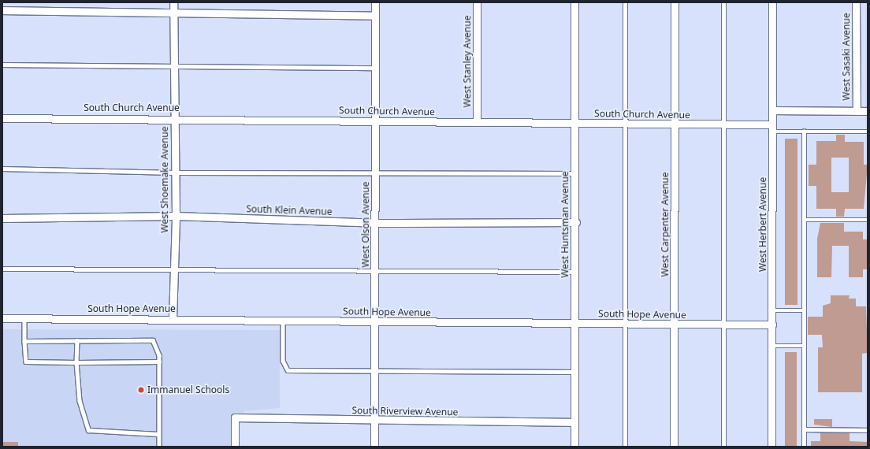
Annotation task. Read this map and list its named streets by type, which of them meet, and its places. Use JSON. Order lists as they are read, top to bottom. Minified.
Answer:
{"streets":{"street":["West Sasaki Avenue","West Stanley Avenue","South Church Avenue","West Shoemake Avenue","South Klein Avenue","West Olson Avenue","West Huntsman Avenue","West Carpenter Avenue","West Herbert Avenue","South Hope Avenue","South Riverview Avenue"]},"crossings":[["West Stanley Avenue","South Church Avenue"],["South Church Avenue","West Shoemake Avenue"],["South Church Avenue","West Olson Avenue"],["South Church Avenue","West Huntsman Avenue"],["South Church Avenue","West Carpenter Avenue"],["South Church Avenue","West Herbert Avenue"],["West Shoemake Avenue","South Klein Avenue"],["West Shoemake Avenue","South Hope Avenue"],["South Klein Avenue","West Olson Avenue"],["South Klein Avenue","West Huntsman Avenue"],["West Olson Avenue","South Hope Avenue"],["West Olson Avenue","South Riverview Avenue"],["West Huntsman Avenue","South Hope Avenue"],["West Huntsman Avenue","South Riverview Avenue"],["West Carpenter Avenue","South Hope Avenue"],["West Herbert Avenue","South Hope Avenue"]],"places":["Immanuel Schools"]}
